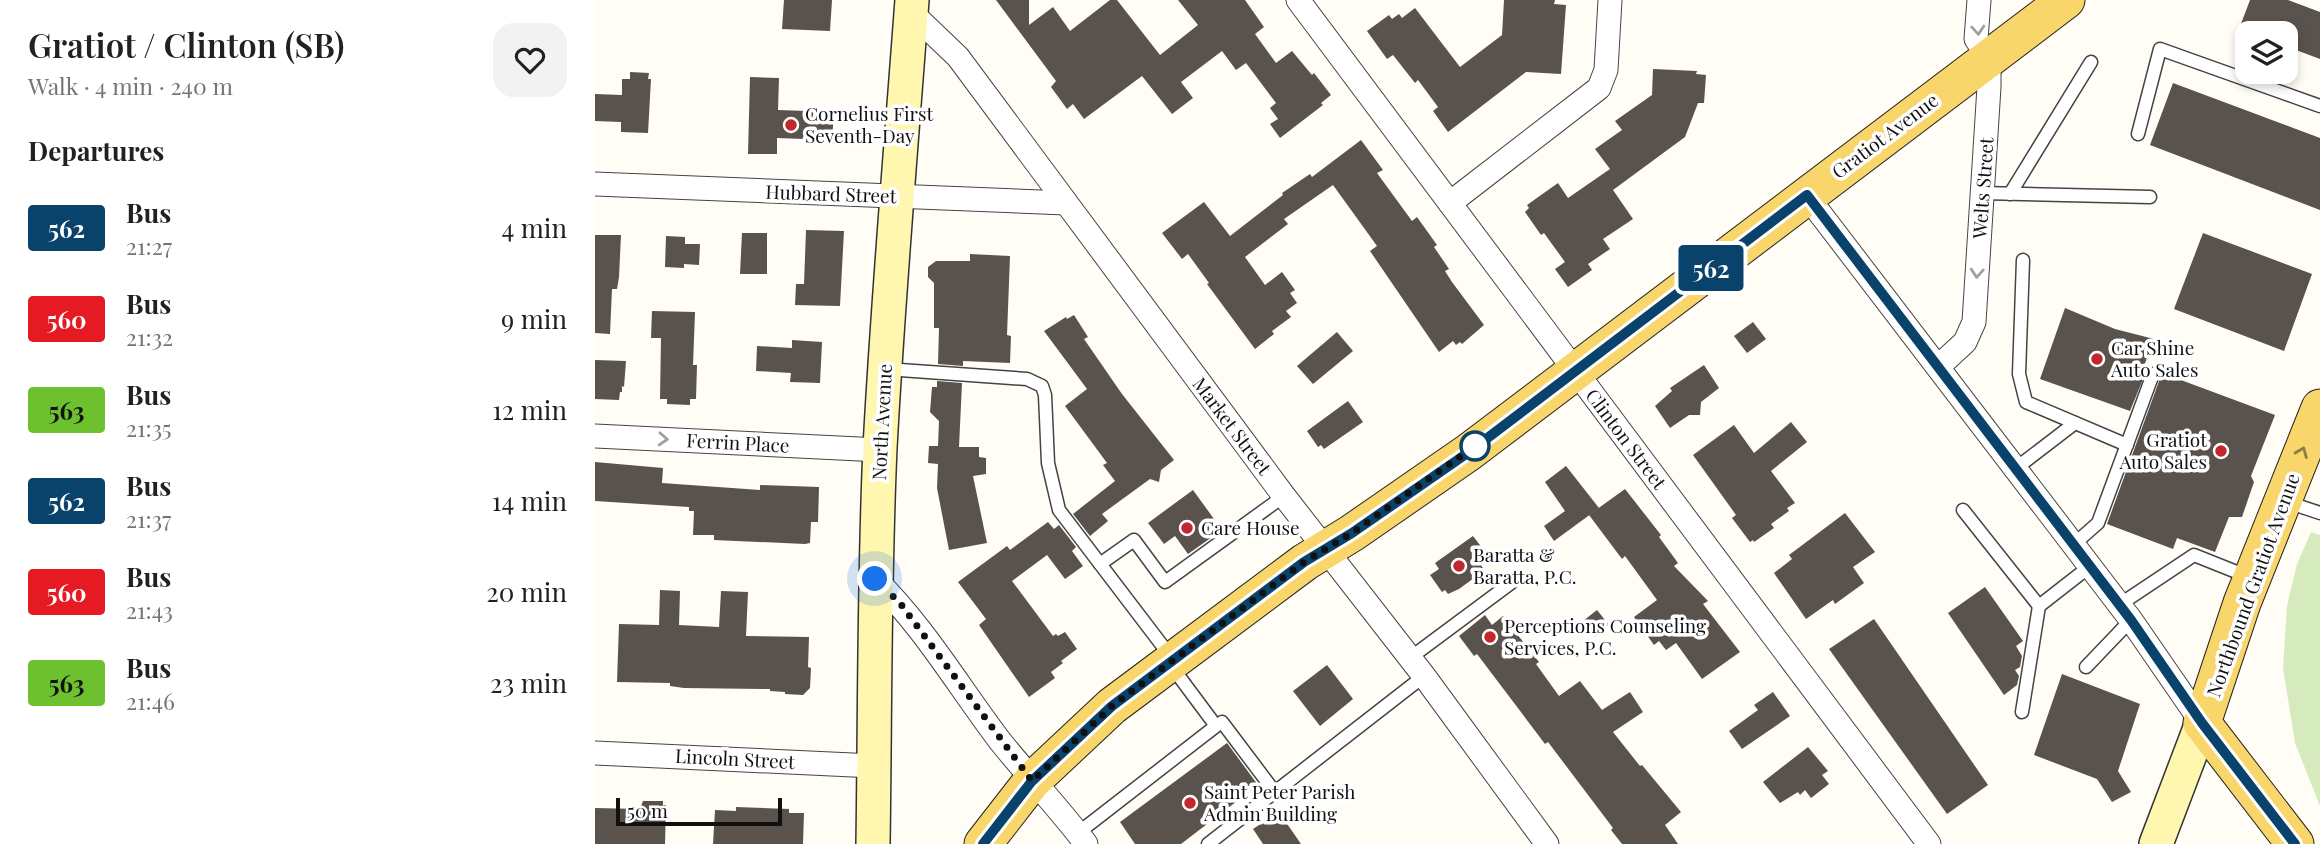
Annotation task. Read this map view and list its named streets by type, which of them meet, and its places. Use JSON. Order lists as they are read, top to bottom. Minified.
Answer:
{"streets":{"main road":["Gratiot Avenue","North Avenue","Northbound Gratiot Avenue"],"street":["Welts Street","Hubbard Street","Market Street","Clinton Street","Ferrin Place","Lincoln Street"]},"crossings":[["Gratiot Avenue","Welts Street"],["Gratiot Avenue","Market Street"],["Gratiot Avenue","Clinton Street"],["Hubbard Street","North Avenue"],["Hubbard Street","Market Street"],["North Avenue","Market Street"],["North Avenue","Ferrin Place"],["North Avenue","Lincoln Street"]],"one_way":["Welts Street","Ferrin Place"],"places":["Cornelius First Seventh-Day","Car Shine Auto Sales","Gratiot Auto Sales","Care House","Baratta & Baratta, P.C.","Perceptions Counseling Services, P.C.","Saint Peter Parish Admin Building"],"lines":["bus line 562"],"scale_bar":"50 m","page":{"heading":[["Gratiot / Clinton (SB)","Walk · 4 min · 240 m"],"Departures"],"on_map":"562","list":[{"mark":"562","name":"Bus","note":"21:27","value":"4 min"},{"mark":"560","name":"Bus","note":"21:32","value":"9 min"},{"mark":"563","name":"Bus","note":"21:35","value":"12 min"},{"mark":"562","name":"Bus","note":"21:37","value":"14 min"},{"mark":"560","name":"Bus","note":"21:43","value":"20 min"},{"mark":"563","name":"Bus","note":"21:46","value":"23 min"}],"scale":"50 m"}}
